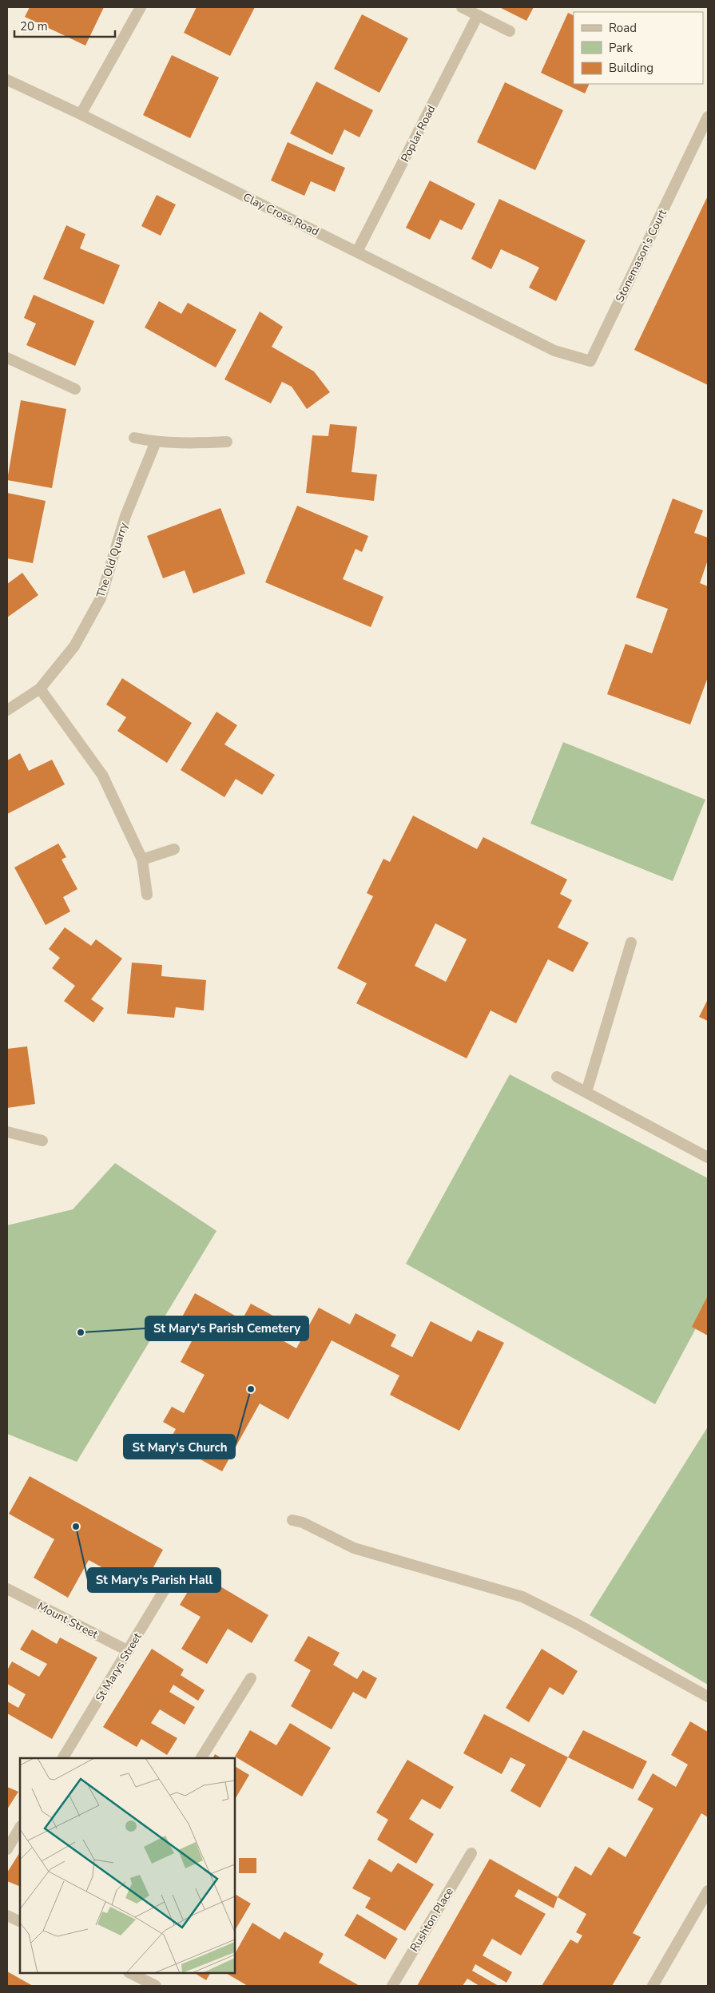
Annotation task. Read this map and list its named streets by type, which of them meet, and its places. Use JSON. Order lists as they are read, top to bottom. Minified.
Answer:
{"streets":{"street":["Poplar Road","Clay Cross Road","Stonemason's Court","The Old Quarry","Mount Street","St Marys Street","Rushton Place"]},"crossings":[["Poplar Road","Clay Cross Road"],["Clay Cross Road","Stonemason's Court"],["Mount Street","St Marys Street"]],"places":["St Mary's Parish Cemetery","St Mary's Church","St Mary's Parish Hall"],"legend":["Road","Park","Building"],"scale_bar":"20 m"}
